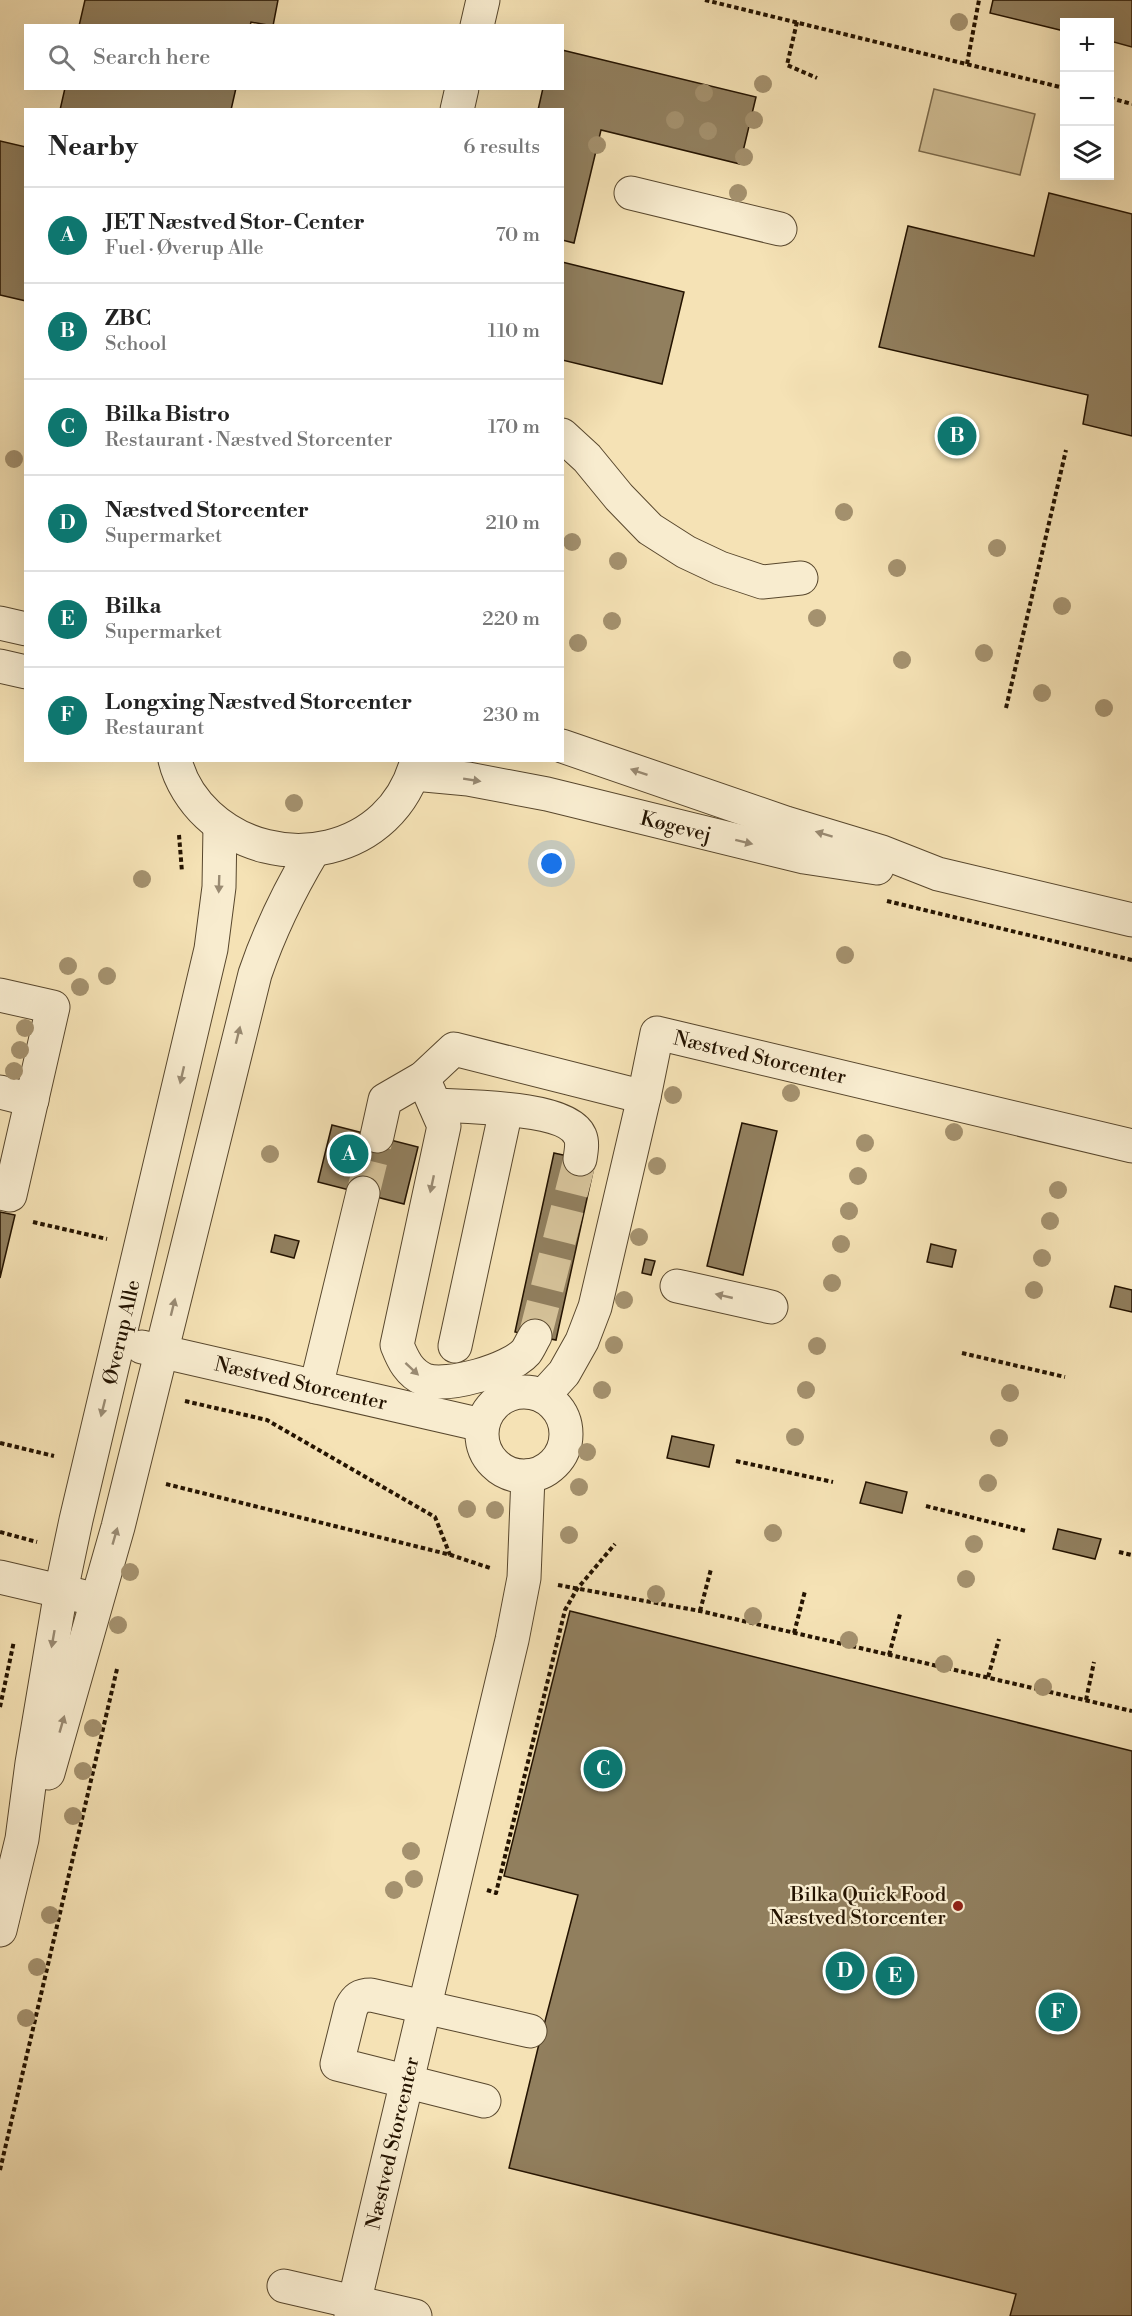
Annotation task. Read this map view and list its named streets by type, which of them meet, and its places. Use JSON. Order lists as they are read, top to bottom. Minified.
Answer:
{"streets":{"street":["Køgevej","Næstved Storcenter","Øverup Alle"]},"crossings":[["Næstved Storcenter","Øverup Alle"]],"places":["Bilka Quick Food Næstved Storcenter"],"page":{"map_buttons":["+","−"],"search":"Search here","heading":["Nearby","6 results"],"list":[{"mark":"A","name":"JET Næstved Stor-Center","note":"Fuel · Øverup Alle","value":"70 m"},{"mark":"B","name":"ZBC","note":"School","value":"110 m"},{"mark":"C","name":"Bilka Bistro","note":"Restaurant · Næstved Storcenter","value":"170 m"},{"mark":"D","name":"Næstved Storcenter","note":"Supermarket","value":"210 m"},{"mark":"E","name":"Bilka","note":"Supermarket","value":"220 m"},{"mark":"F","name":"Longxing Næstved Storcenter","note":"Restaurant","value":"230 m"}],"pins":["B","A","C","D","E","F"]}}
